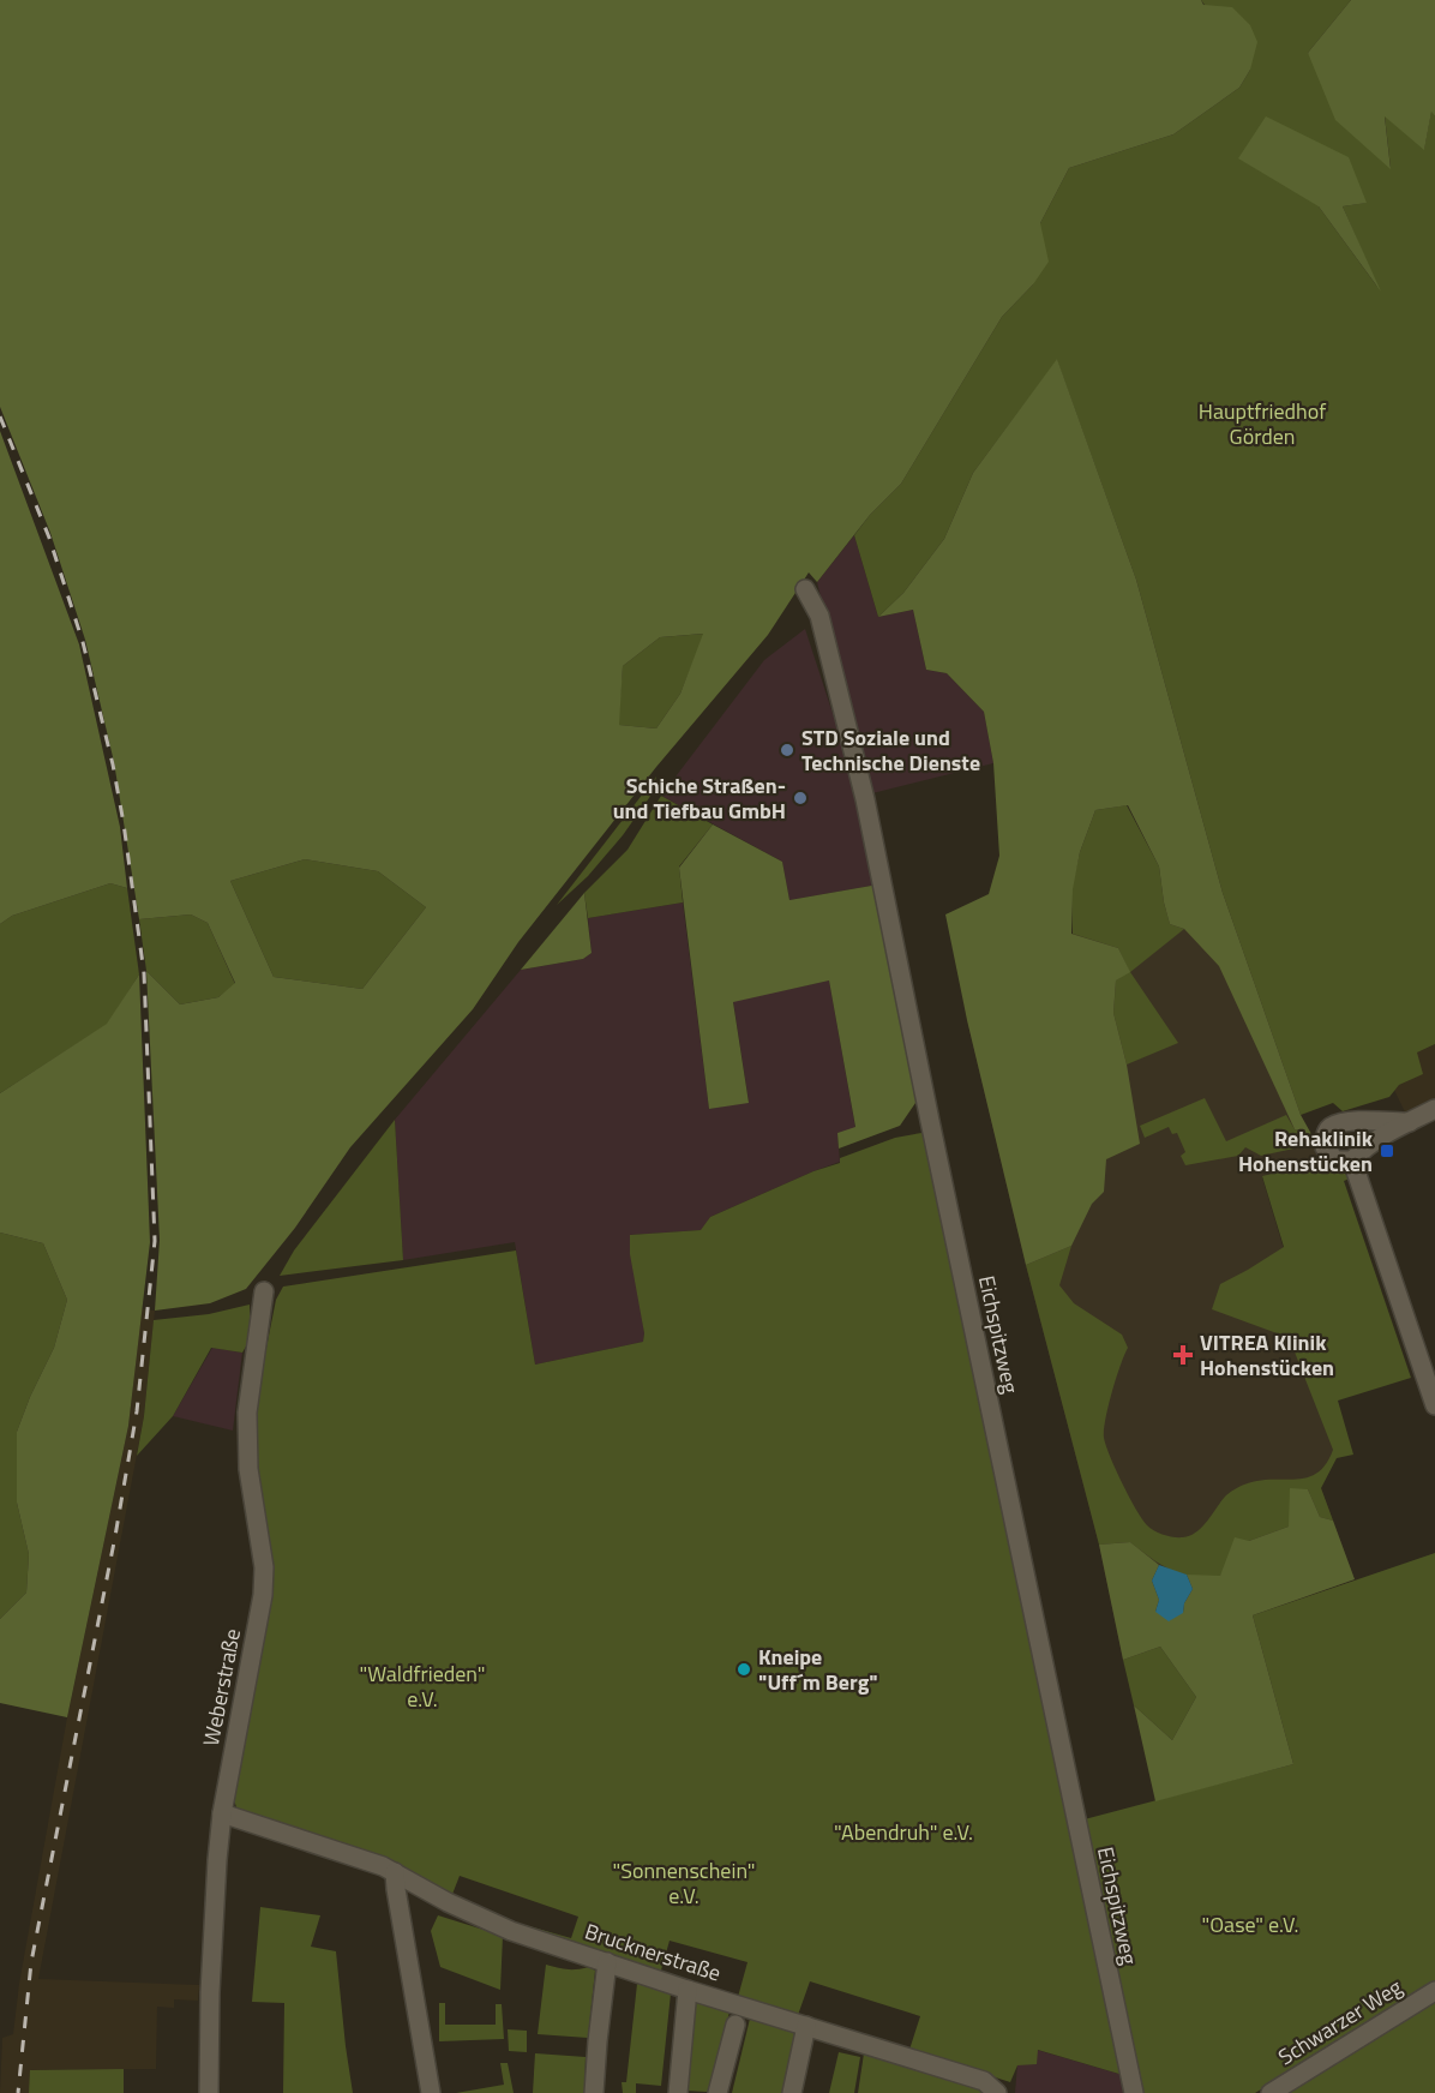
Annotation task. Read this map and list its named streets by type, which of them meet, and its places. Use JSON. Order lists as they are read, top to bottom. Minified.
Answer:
{"streets":{"street":["Eichspitzweg","Weberstraße","Brucknerstraße","Schwarzer Weg"]},"crossings":[["Weberstraße","Brucknerstraße"]],"parks":["Hauptfriedhof Görden","\"Waldfrieden\" e.V.","\"Abendruh\" e.V.","\"Sonnenschein\" e.V.","\"Oase\" e.V."],"places":{"other":["STD Soziale und Technische Dienste","Schiche Straßen- und Tiefbau GmbH","Kneipe \"Uff´m Berg\""],"transit":["Rehaklinik Hohenstücken"],"health":["VITREA Klinik Hohenstücken"]}}
